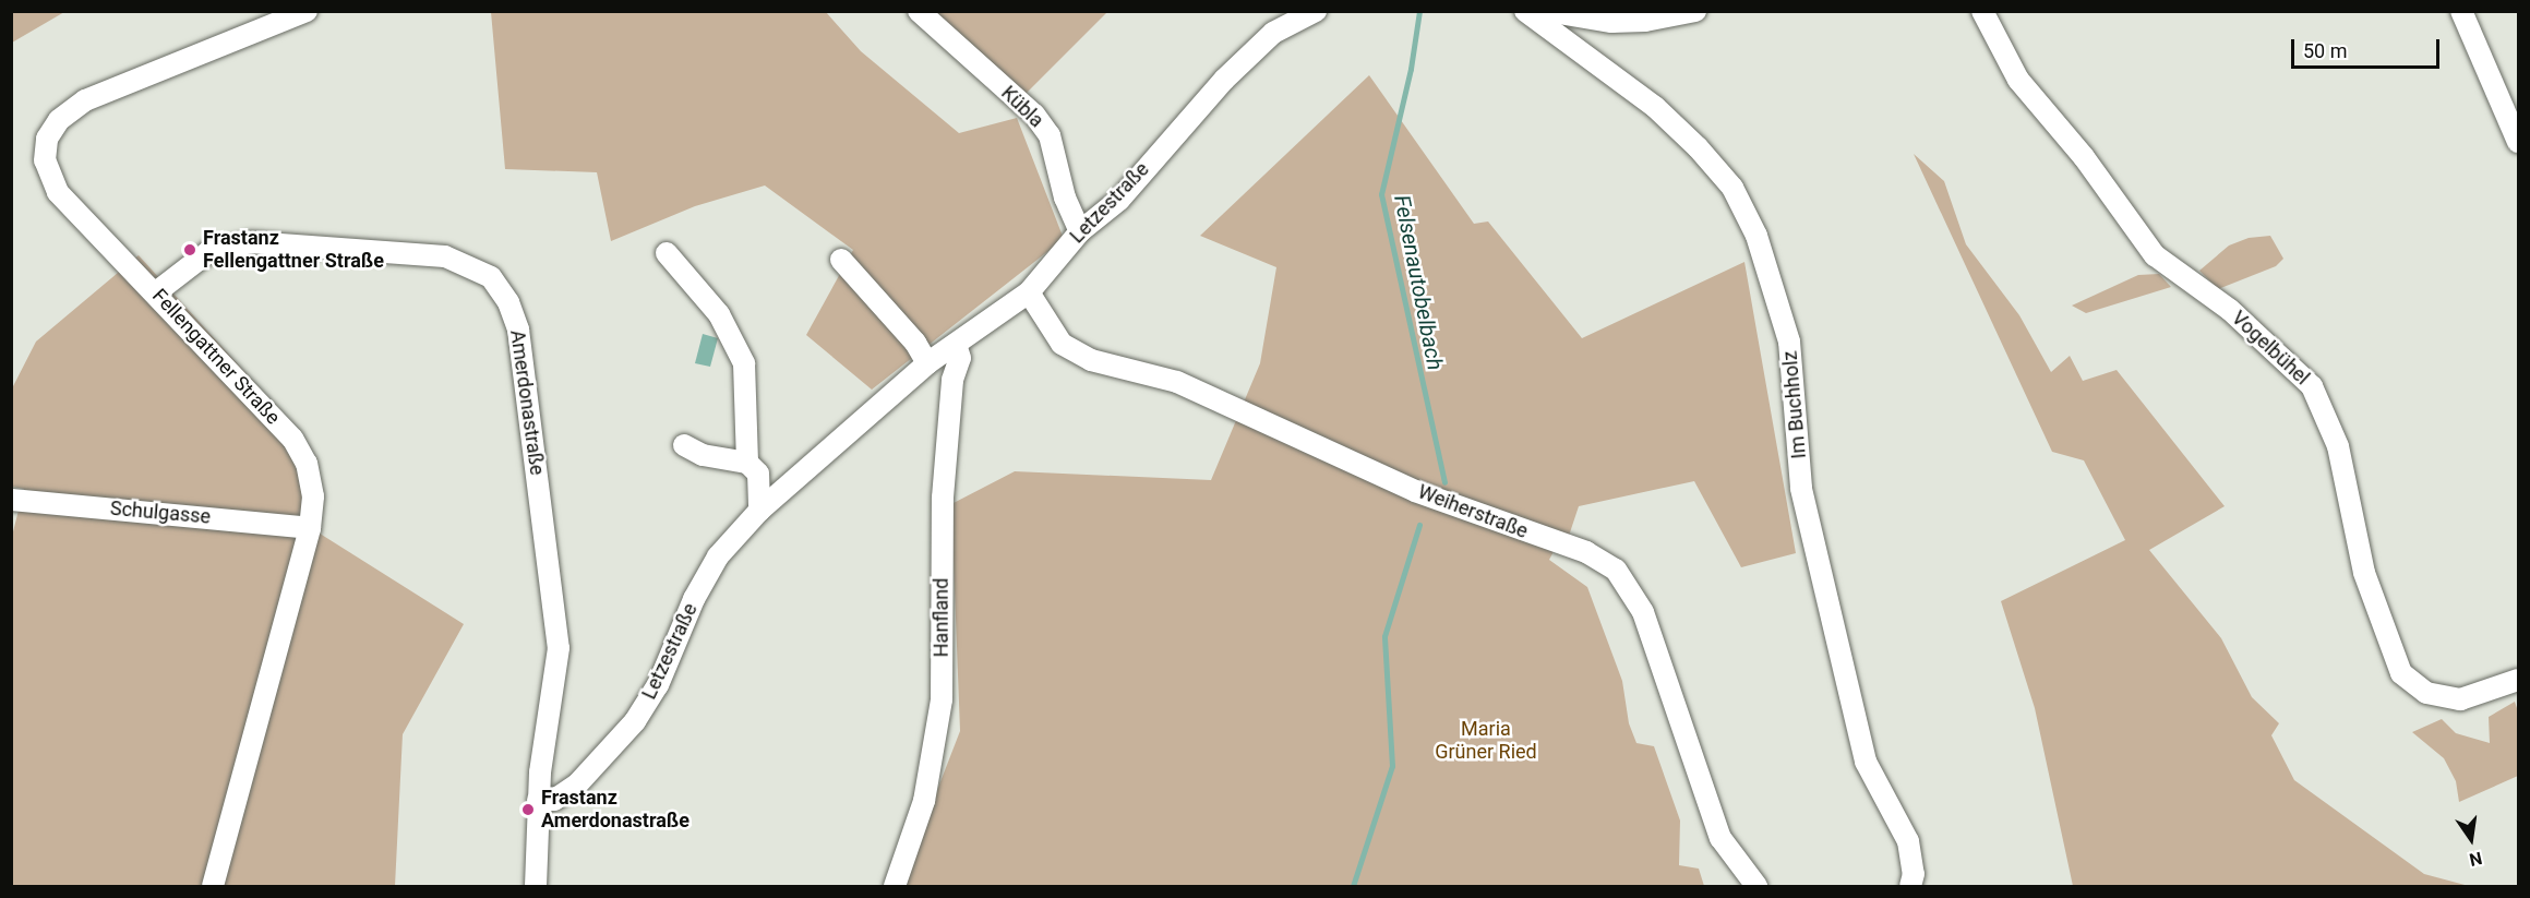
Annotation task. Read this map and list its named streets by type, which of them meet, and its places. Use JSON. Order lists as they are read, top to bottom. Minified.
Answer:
{"streets":{"street":["Kübla","Letzestraße","Vogelbühel","Fellengattner Straße","Amerdonastraße","Im Buchholz","Weiherstraße","Schulgasse","Hanfland"]},"crossings":[["Kübla","Letzestraße"],["Letzestraße","Amerdonastraße"],["Letzestraße","Weiherstraße"],["Letzestraße","Hanfland"],["Fellengattner Straße","Amerdonastraße"],["Fellengattner Straße","Schulgasse"]],"water":["Felsenautobelbach"],"parks":["Maria Grüner Ried"],"places":["Frastanz Fellengattner Straße","Frastanz Amerdonastraße"],"scale_bar":"50 m","north":"bottom"}
